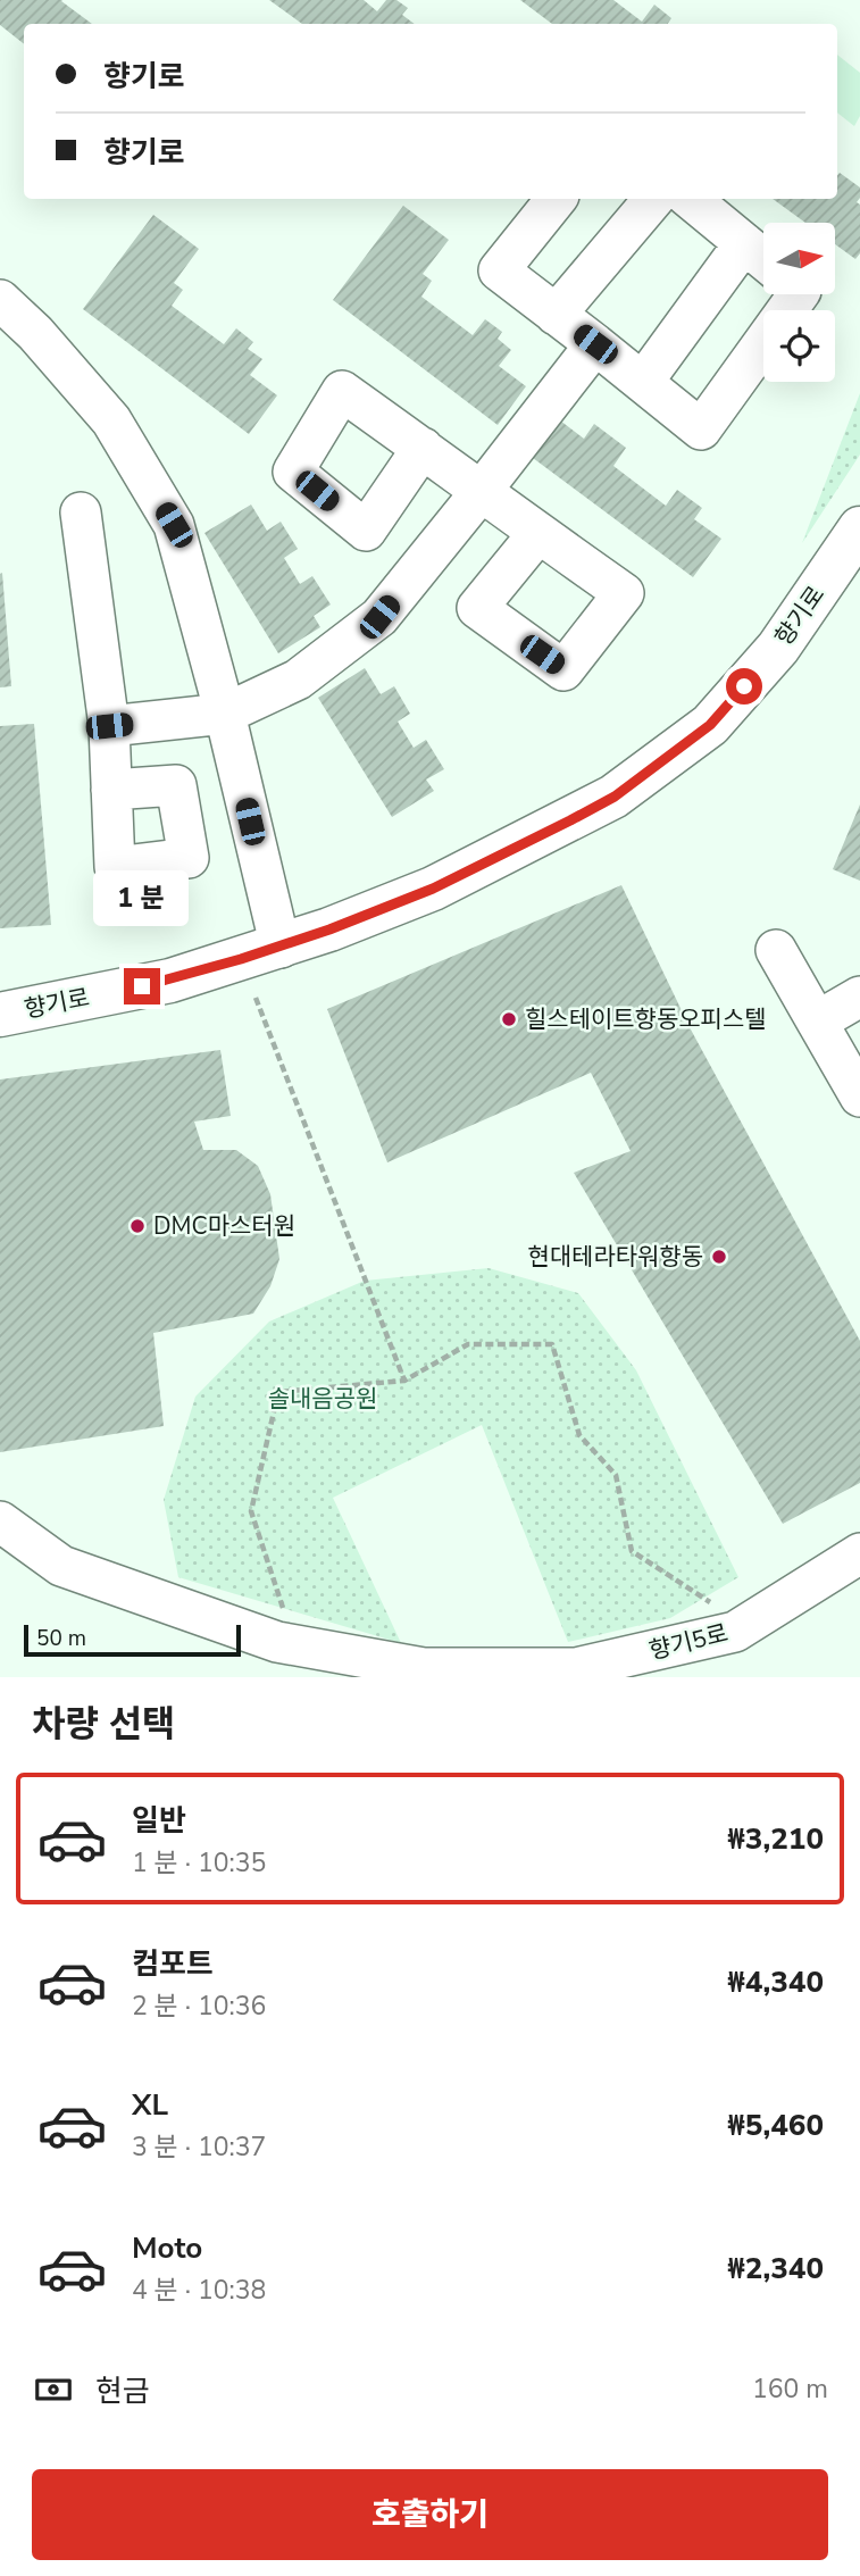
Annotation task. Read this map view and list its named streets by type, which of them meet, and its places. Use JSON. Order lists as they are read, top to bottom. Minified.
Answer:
{"streets":{"main road":["향기로"],"street":["향기5로"]},"parks":["솔내음공원"],"places":["힐스테이트향동오피스텔","DMC마스터원","현대테라타워향동"],"scale_bar":"50 m","north":"right","page":{"banner":["향기로","향기로"],"bubble":"1 분","scale":"50 m","heading":"차량 선택","list":[{"name":"일반","note":"1 분 · 10:35","value":"₩3,210"},{"name":"컴포트","note":"2 분 · 10:36","value":"₩4,340"},{"name":"XL","note":"3 분 · 10:37","value":"₩5,460"},{"name":"Moto","note":"4 분 · 10:38","value":"₩2,340"}],"pay":["현금","160 m"],"buttons":"호출하기"}}
